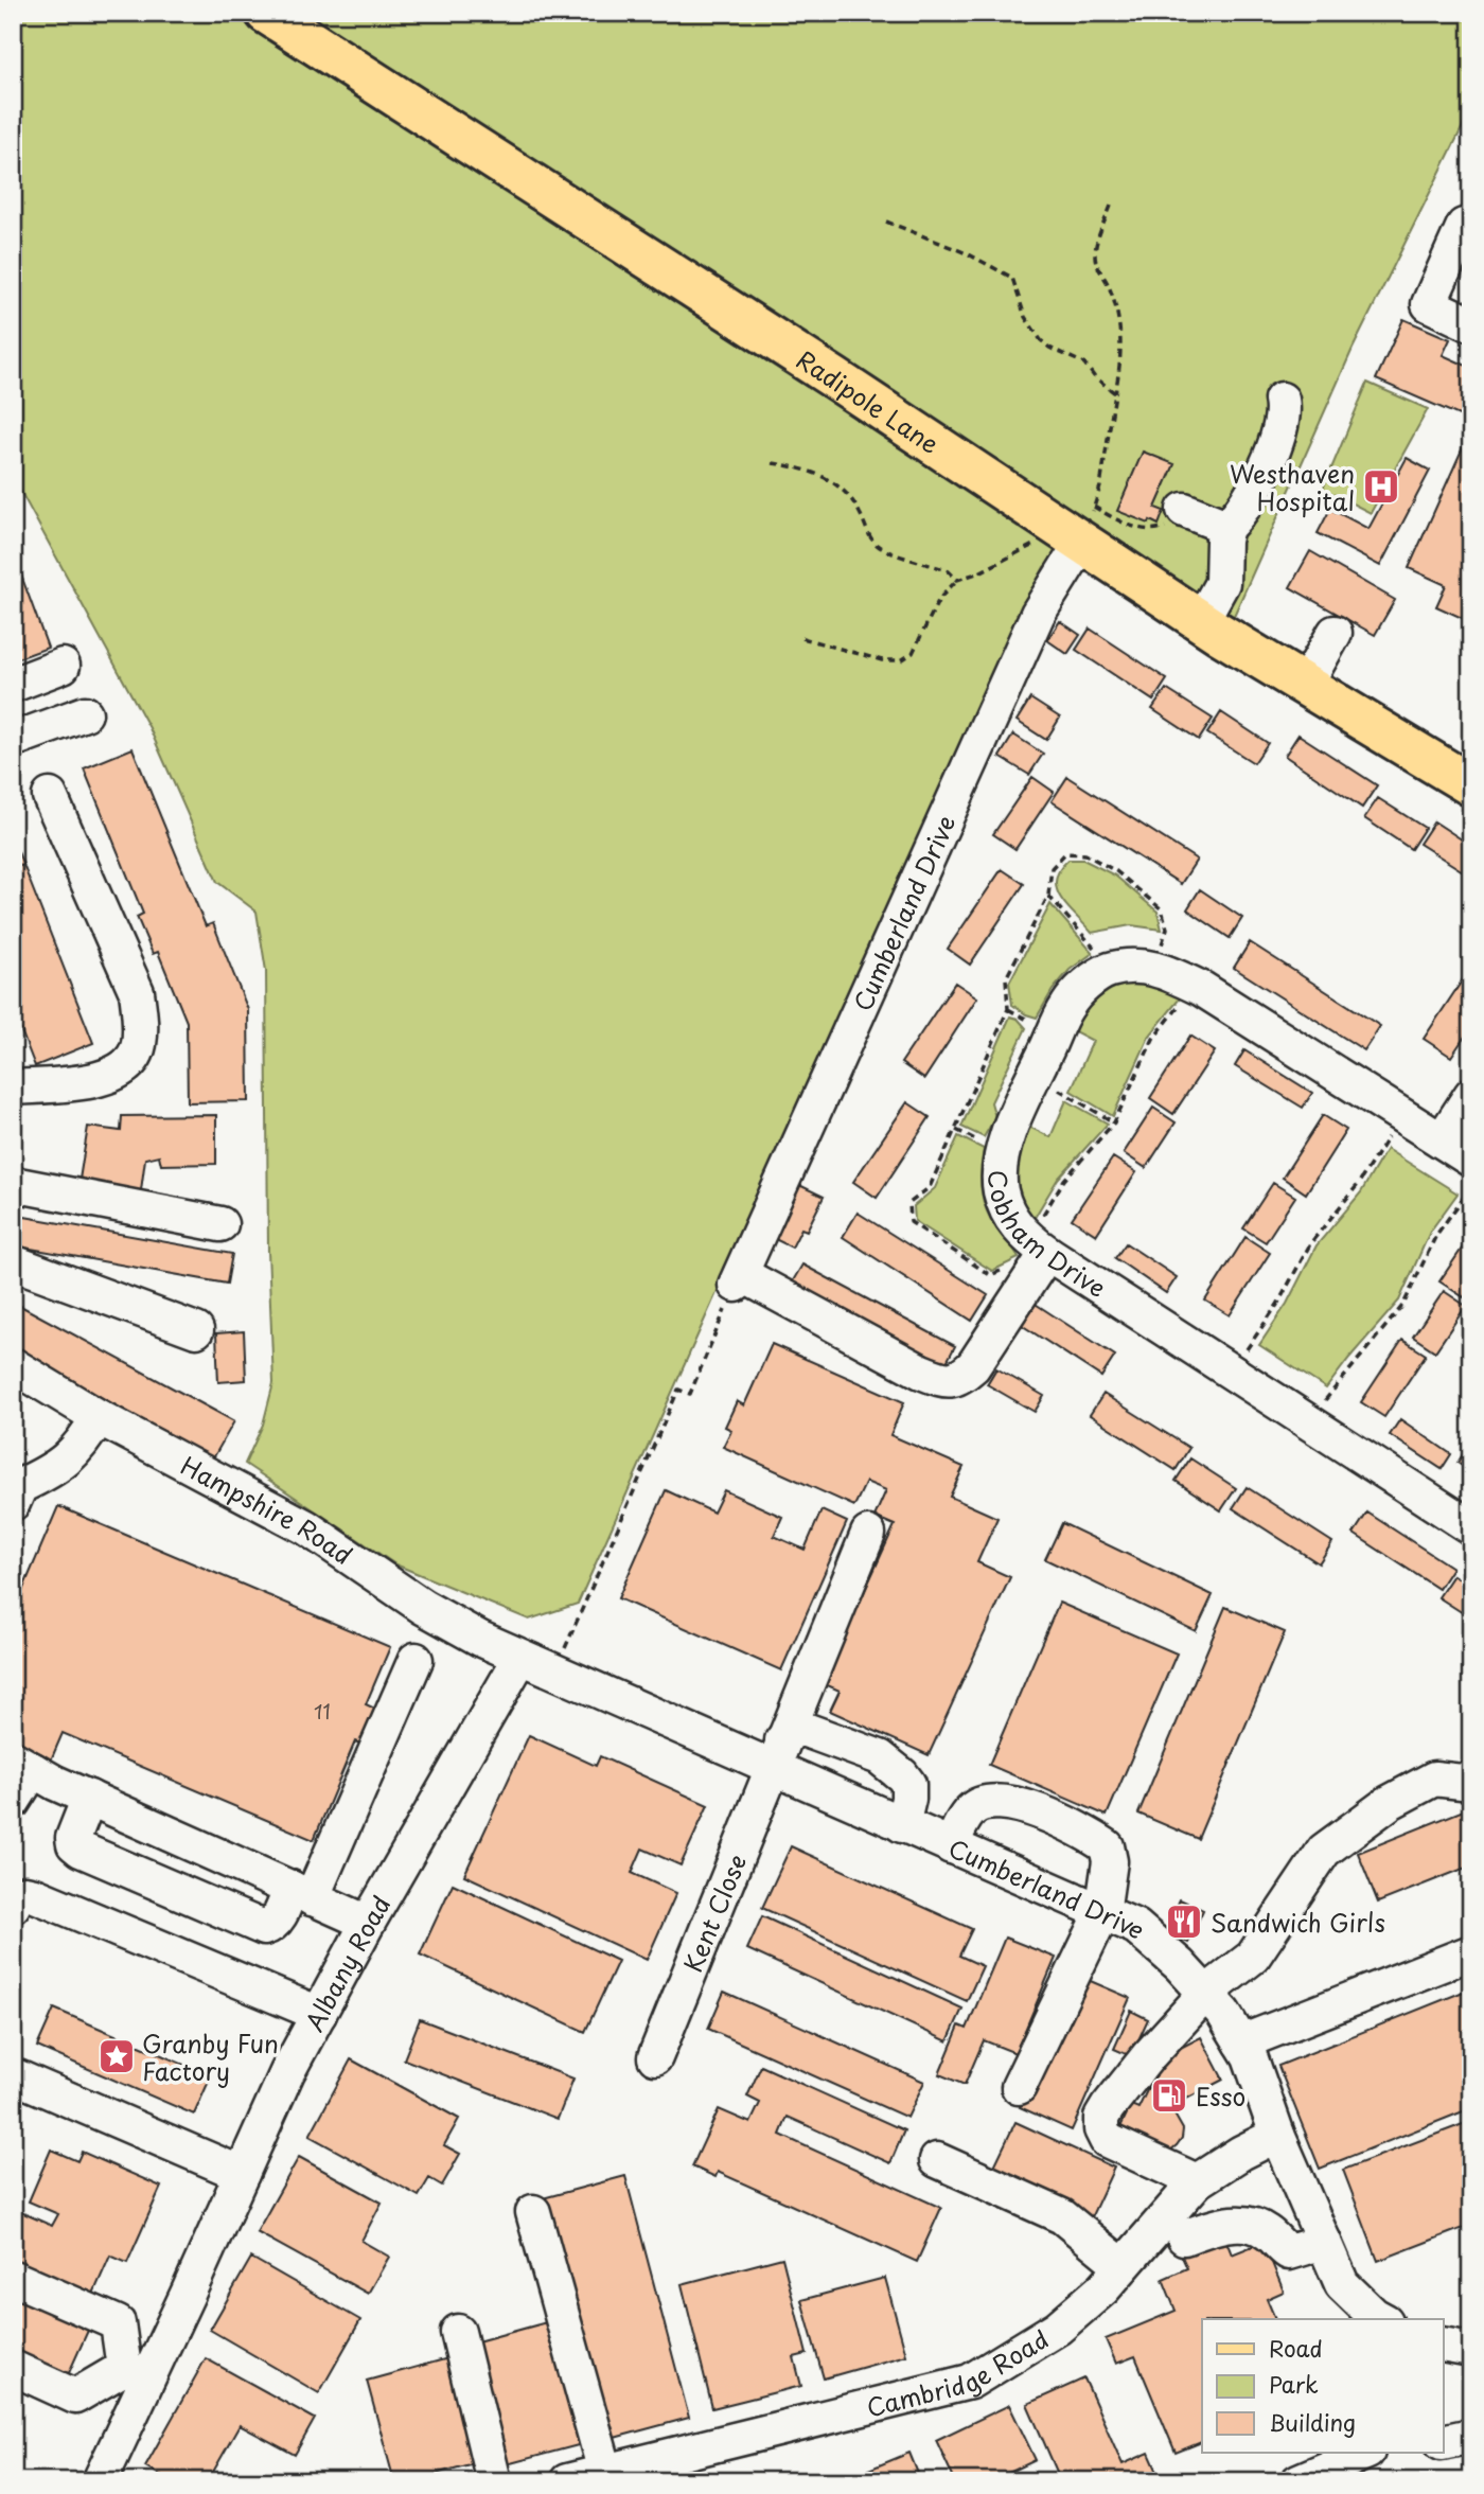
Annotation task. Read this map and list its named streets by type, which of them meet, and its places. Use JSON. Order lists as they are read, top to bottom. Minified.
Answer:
{"streets":{"main road":["Radipole Lane"],"street":["Cumberland Drive","Cobham Drive","Hampshire Road","Kent Close","Albany Road","Cambridge Road"]},"crossings":[["Radipole Lane","Cumberland Drive"],["Cumberland Drive","Hampshire Road"],["Cumberland Drive","Kent Close"],["Cumberland Drive","Albany Road"],["Cumberland Drive","Cambridge Road"],["Hampshire Road","Albany Road"]],"places":{"hospital":["Westhaven Hospital"],"restaurant":["Sandwich Girls"],"place":["Granby Fun Factory"],"fuel station":["Esso"]},"house_numbers":["11"],"legend":["Road","Park","Building"]}
